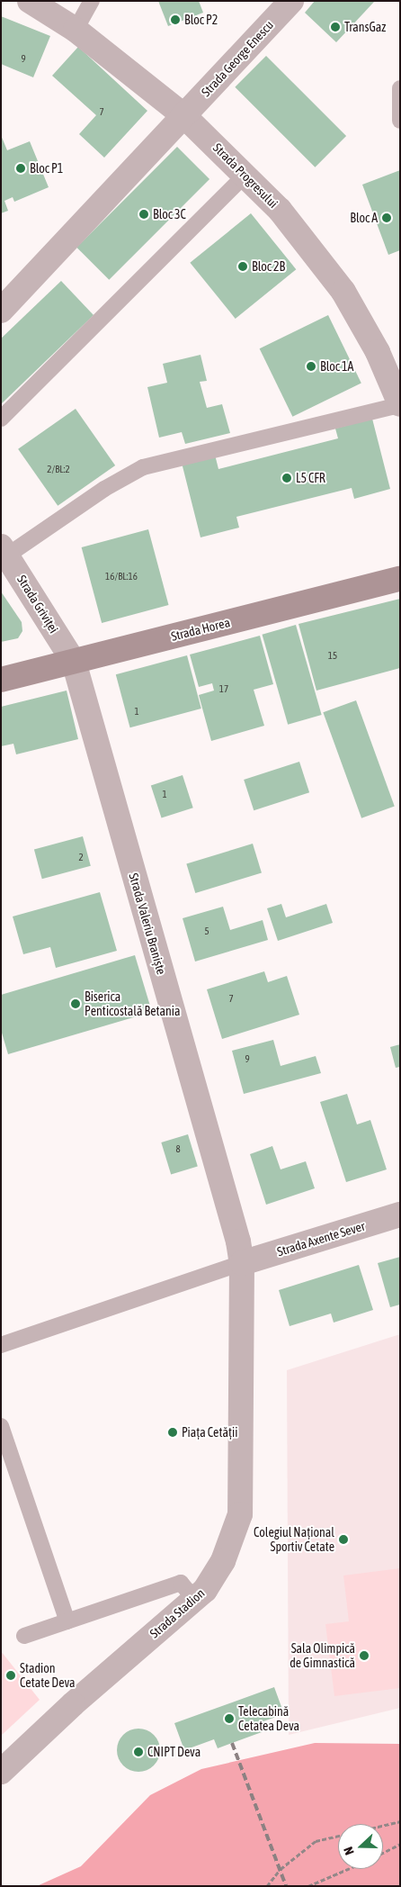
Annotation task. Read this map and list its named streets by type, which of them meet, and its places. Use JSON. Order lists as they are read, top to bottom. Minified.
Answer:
{"streets":{"main road":["Strada Horea"],"street":["Strada George Enescu","Strada Progresului","Strada Griviței","Strada Valeriu Braniște","Strada Axente Sever","Strada Stadion"]},"crossings":[["Strada George Enescu","Strada Progresului"],["Strada Griviței","Strada Horea"],["Strada Griviței","Strada Valeriu Braniște"],["Strada Horea","Strada Valeriu Braniște"],["Strada Valeriu Braniște","Strada Axente Sever"],["Strada Valeriu Braniște","Strada Stadion"],["Strada Axente Sever","Strada Stadion"]],"places":["Bloc P2","TransGaz","Bloc P1","Bloc 3C","Bloc A","Bloc 2B","Bloc 1A","L5 CFR","Biserica Penticostală Betania","Piața Cetății","Colegiul Național Sportiv Cetate","Sala Olimpică de Gimnastică","Stadion Cetate Deva","Telecabină Cetatea Deva","CNIPT Deva"],"house_numbers":["9","7","2/BL:2","16/BL:16","15","17","1","1","2","5","7","9","8"],"north":"left"}
